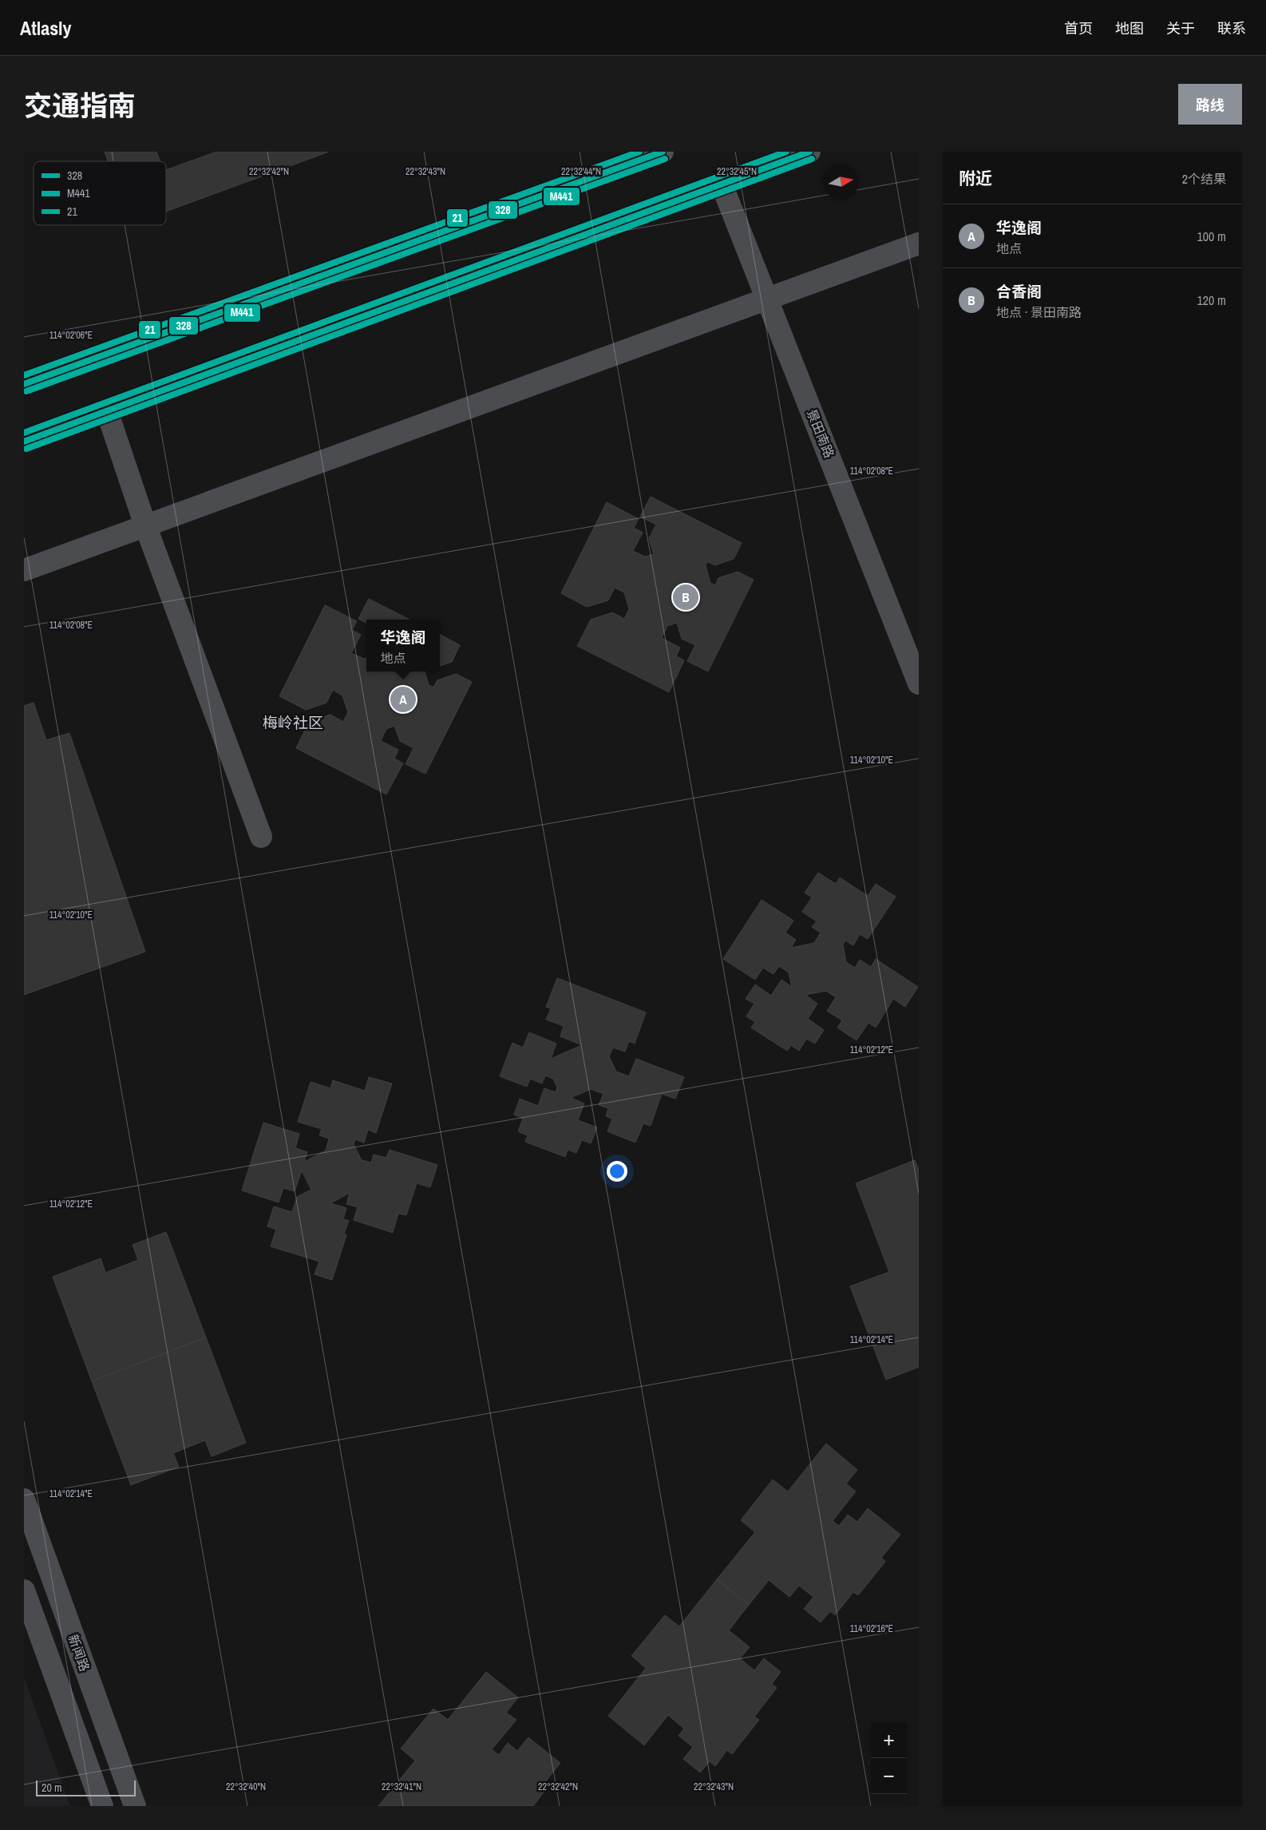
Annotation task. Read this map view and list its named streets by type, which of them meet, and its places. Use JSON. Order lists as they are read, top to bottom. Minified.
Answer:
{"streets":{"street":["景田南路","新闻路"]},"districts":["梅岭社区"],"lines":["transit line 328","transit line 21","transit line M441"],"legend":["328","M441","21"],"scale_bar":"20 m","north":"right","page":{"header":"Atlasly","nav":["首页","地图","关于","联系"],"title":"交通指南","buttons":"路线","heading":["附近","2个结果"],"list":[{"mark":"A","name":"华逸阁","note":"地点","value":"100 m"},{"mark":"B","name":"合香阁","note":"地点 · 景田南路","value":"120 m"}],"pins":["B","A"],"popup":["华逸阁","地点"],"map_buttons":["+","−"],"scale":"20 m"},"coordinates":["22°32'42\"N","22°32'43\"N","22°32'44\"N","22°32'45\"N","114°02'06\"E","114°02'08\"E","114°02'10\"E","114°02'12\"E","114°02'14\"E","114°02'16\"E","22°32'40\"N","22°32'41\"N"]}
